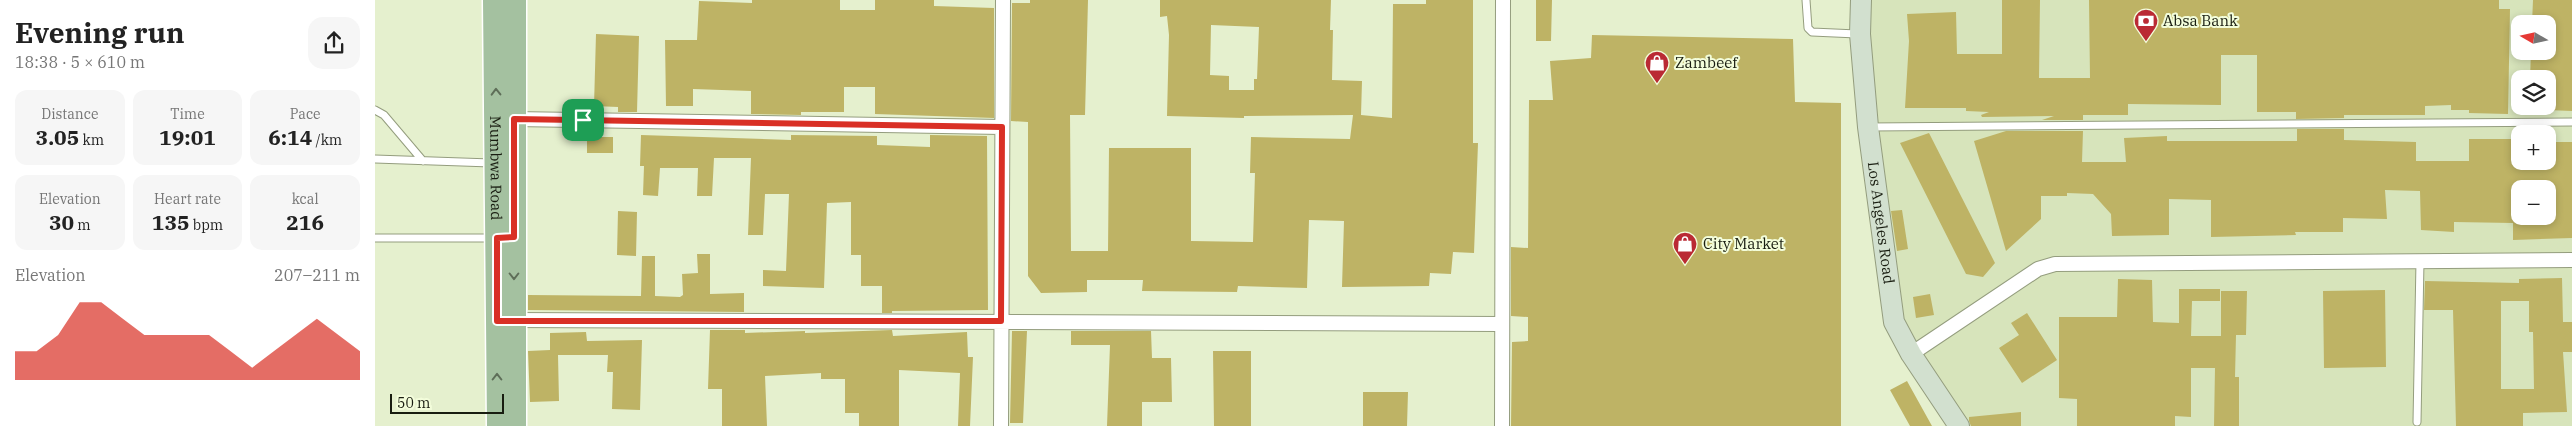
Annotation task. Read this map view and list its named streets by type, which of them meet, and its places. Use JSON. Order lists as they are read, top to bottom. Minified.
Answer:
{"streets":{"main road":["Mumbwa Road","Los Angeles Road"]},"places":{"bank":["Absa Bank"],"shop":["Zambeef","City Market"]},"scale_bar":"50 m","north":"left","page":{"heading":["Evening run","18:38 · 5 × 610 m"],"map_buttons":["+","−"],"stats":[["Distance","3.05 km"],["Time","19:01"],["Pace","6:14 /km"],["Elevation","30 m"],["Heart rate","135 bpm"],["kcal","216"]],"chart":["Elevation","207–211 m"],"scale":"50 m"}}
